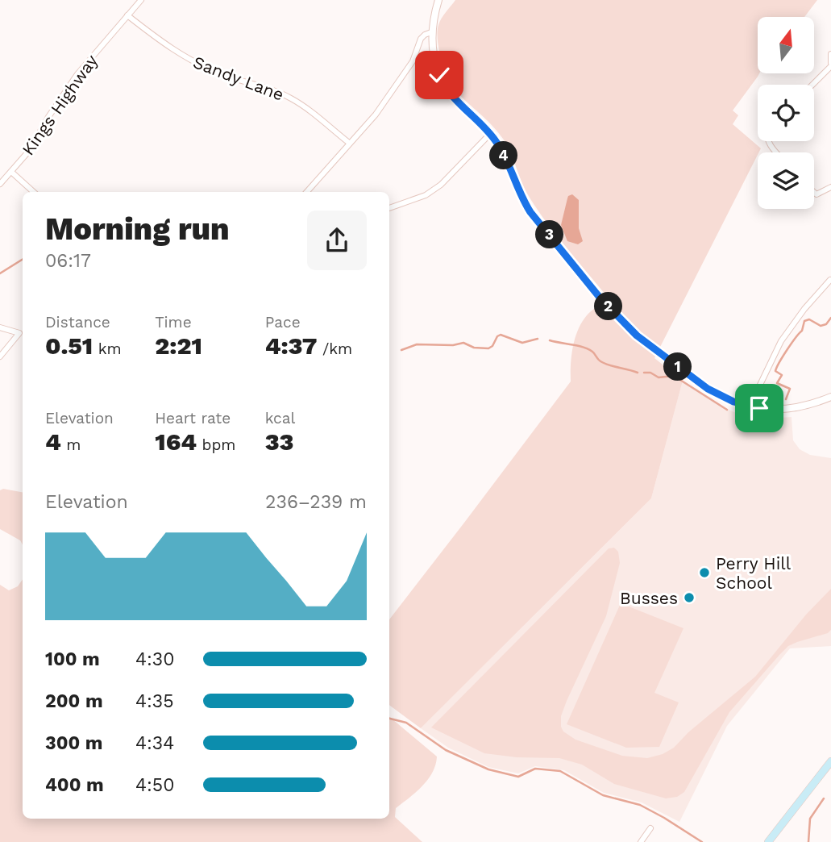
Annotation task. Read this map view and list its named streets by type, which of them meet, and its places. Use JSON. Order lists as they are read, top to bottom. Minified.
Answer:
{"streets":{"street":["Sandy Lane","Kings Highway"]},"crossings":[["Sandy Lane","Kings Highway"]],"places":["Perry Hill School","Busses"],"north":"top","page":{"pins":["4","3","2","1"],"heading":["Morning run","06:17"],"stats":[["Distance","0.51 km"],["Time","2:21"],["Pace","4:37 /km"],["Elevation","4 m"],["Heart rate","164 bpm"],["kcal","33"]],"chart":["Elevation","236–239 m"],"list":[{"name":"100 m","note":"4:30"},{"name":"200 m","note":"4:35"},{"name":"300 m","note":"4:34"},{"name":"400 m","note":"4:50"}]}}
